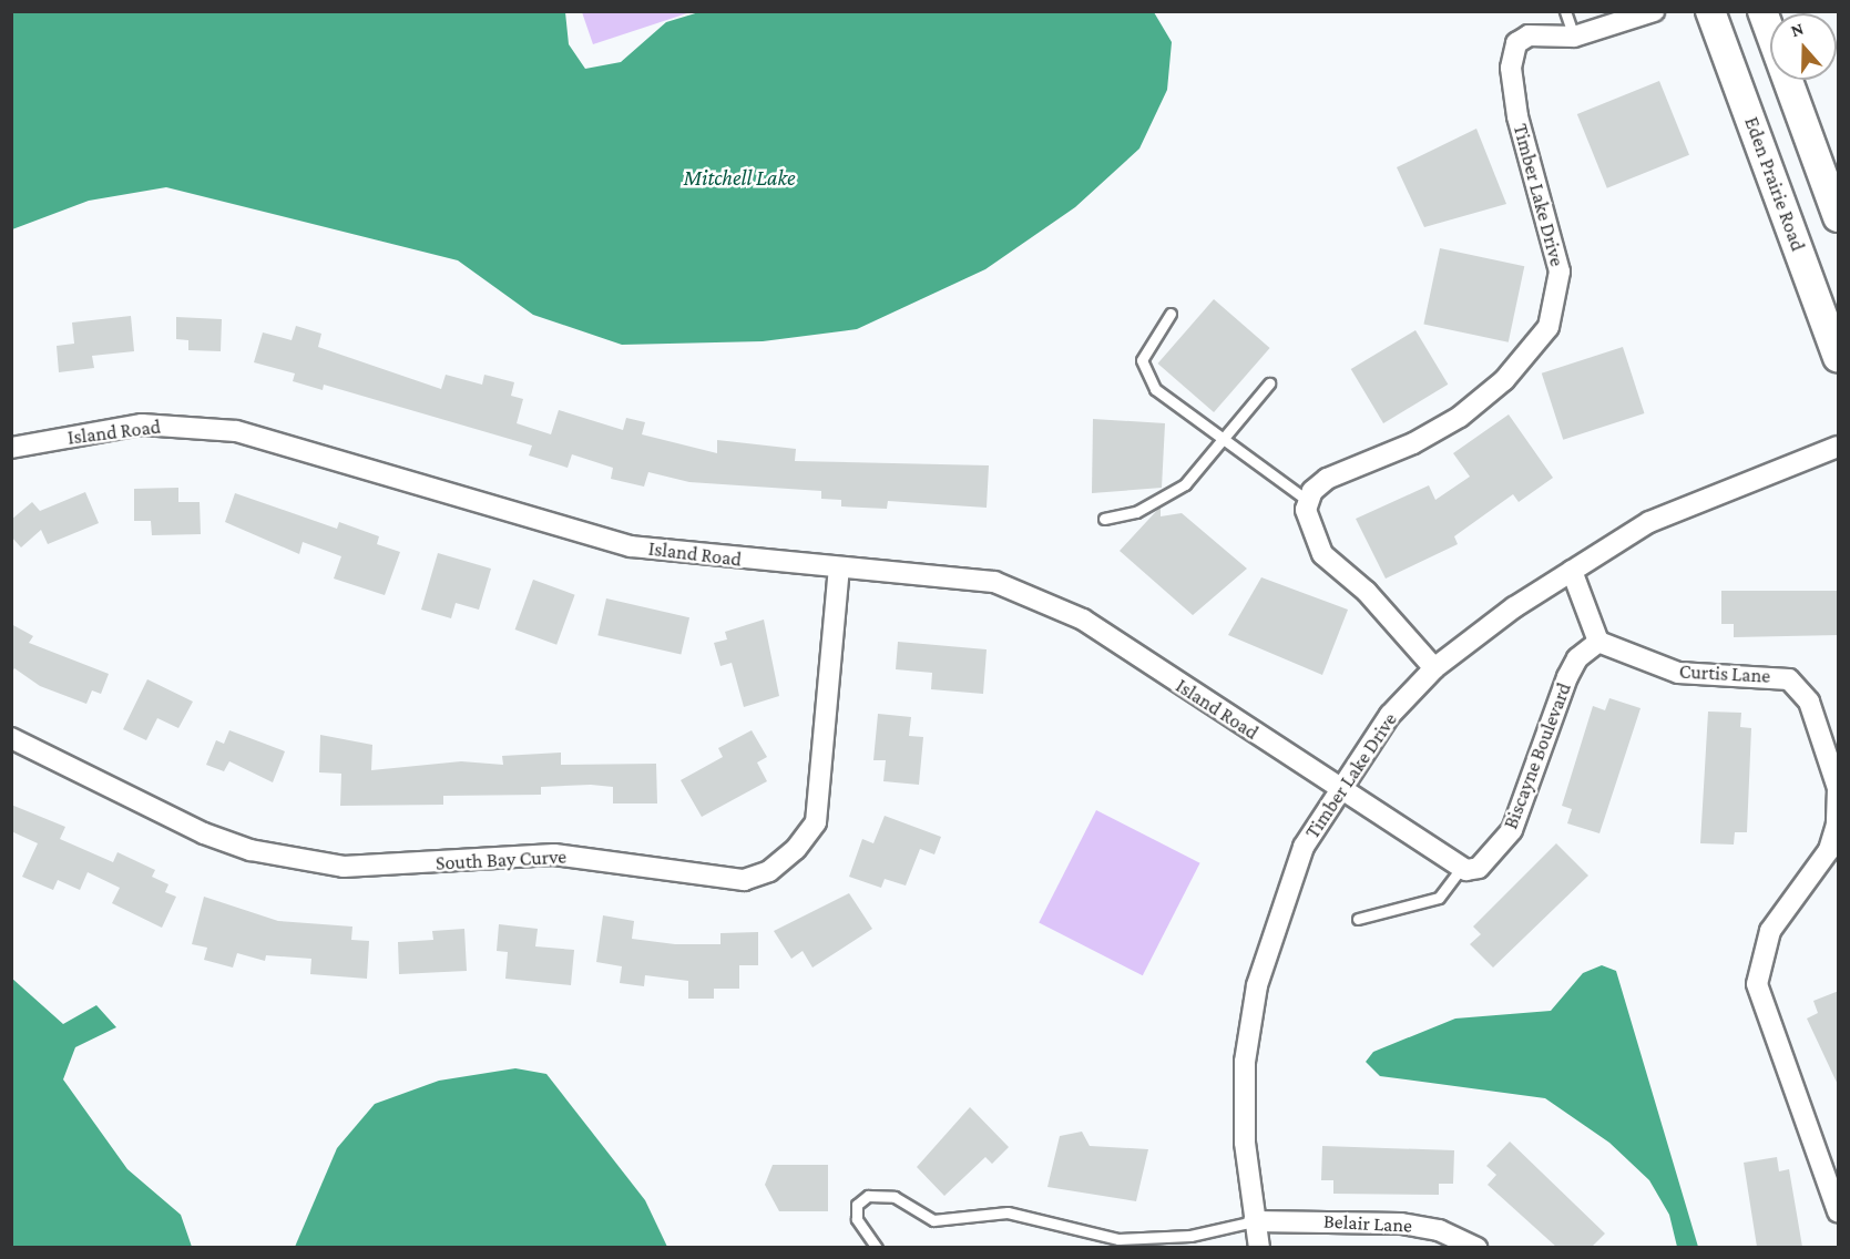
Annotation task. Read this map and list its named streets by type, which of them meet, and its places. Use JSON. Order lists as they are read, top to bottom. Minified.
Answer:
{"streets":{"main road":["Eden Prairie Road"],"street":["Timber Lake Drive","Island Road","Curtis Lane","Biscayne Boulevard","South Bay Curve","Belair Lane"]},"crossings":[["Timber Lake Drive","Island Road"],["Timber Lake Drive","Belair Lane"],["Island Road","South Bay Curve"],["Curtis Lane","Biscayne Boulevard"]],"water":["Mitchell Lake"],"north":"top"}
